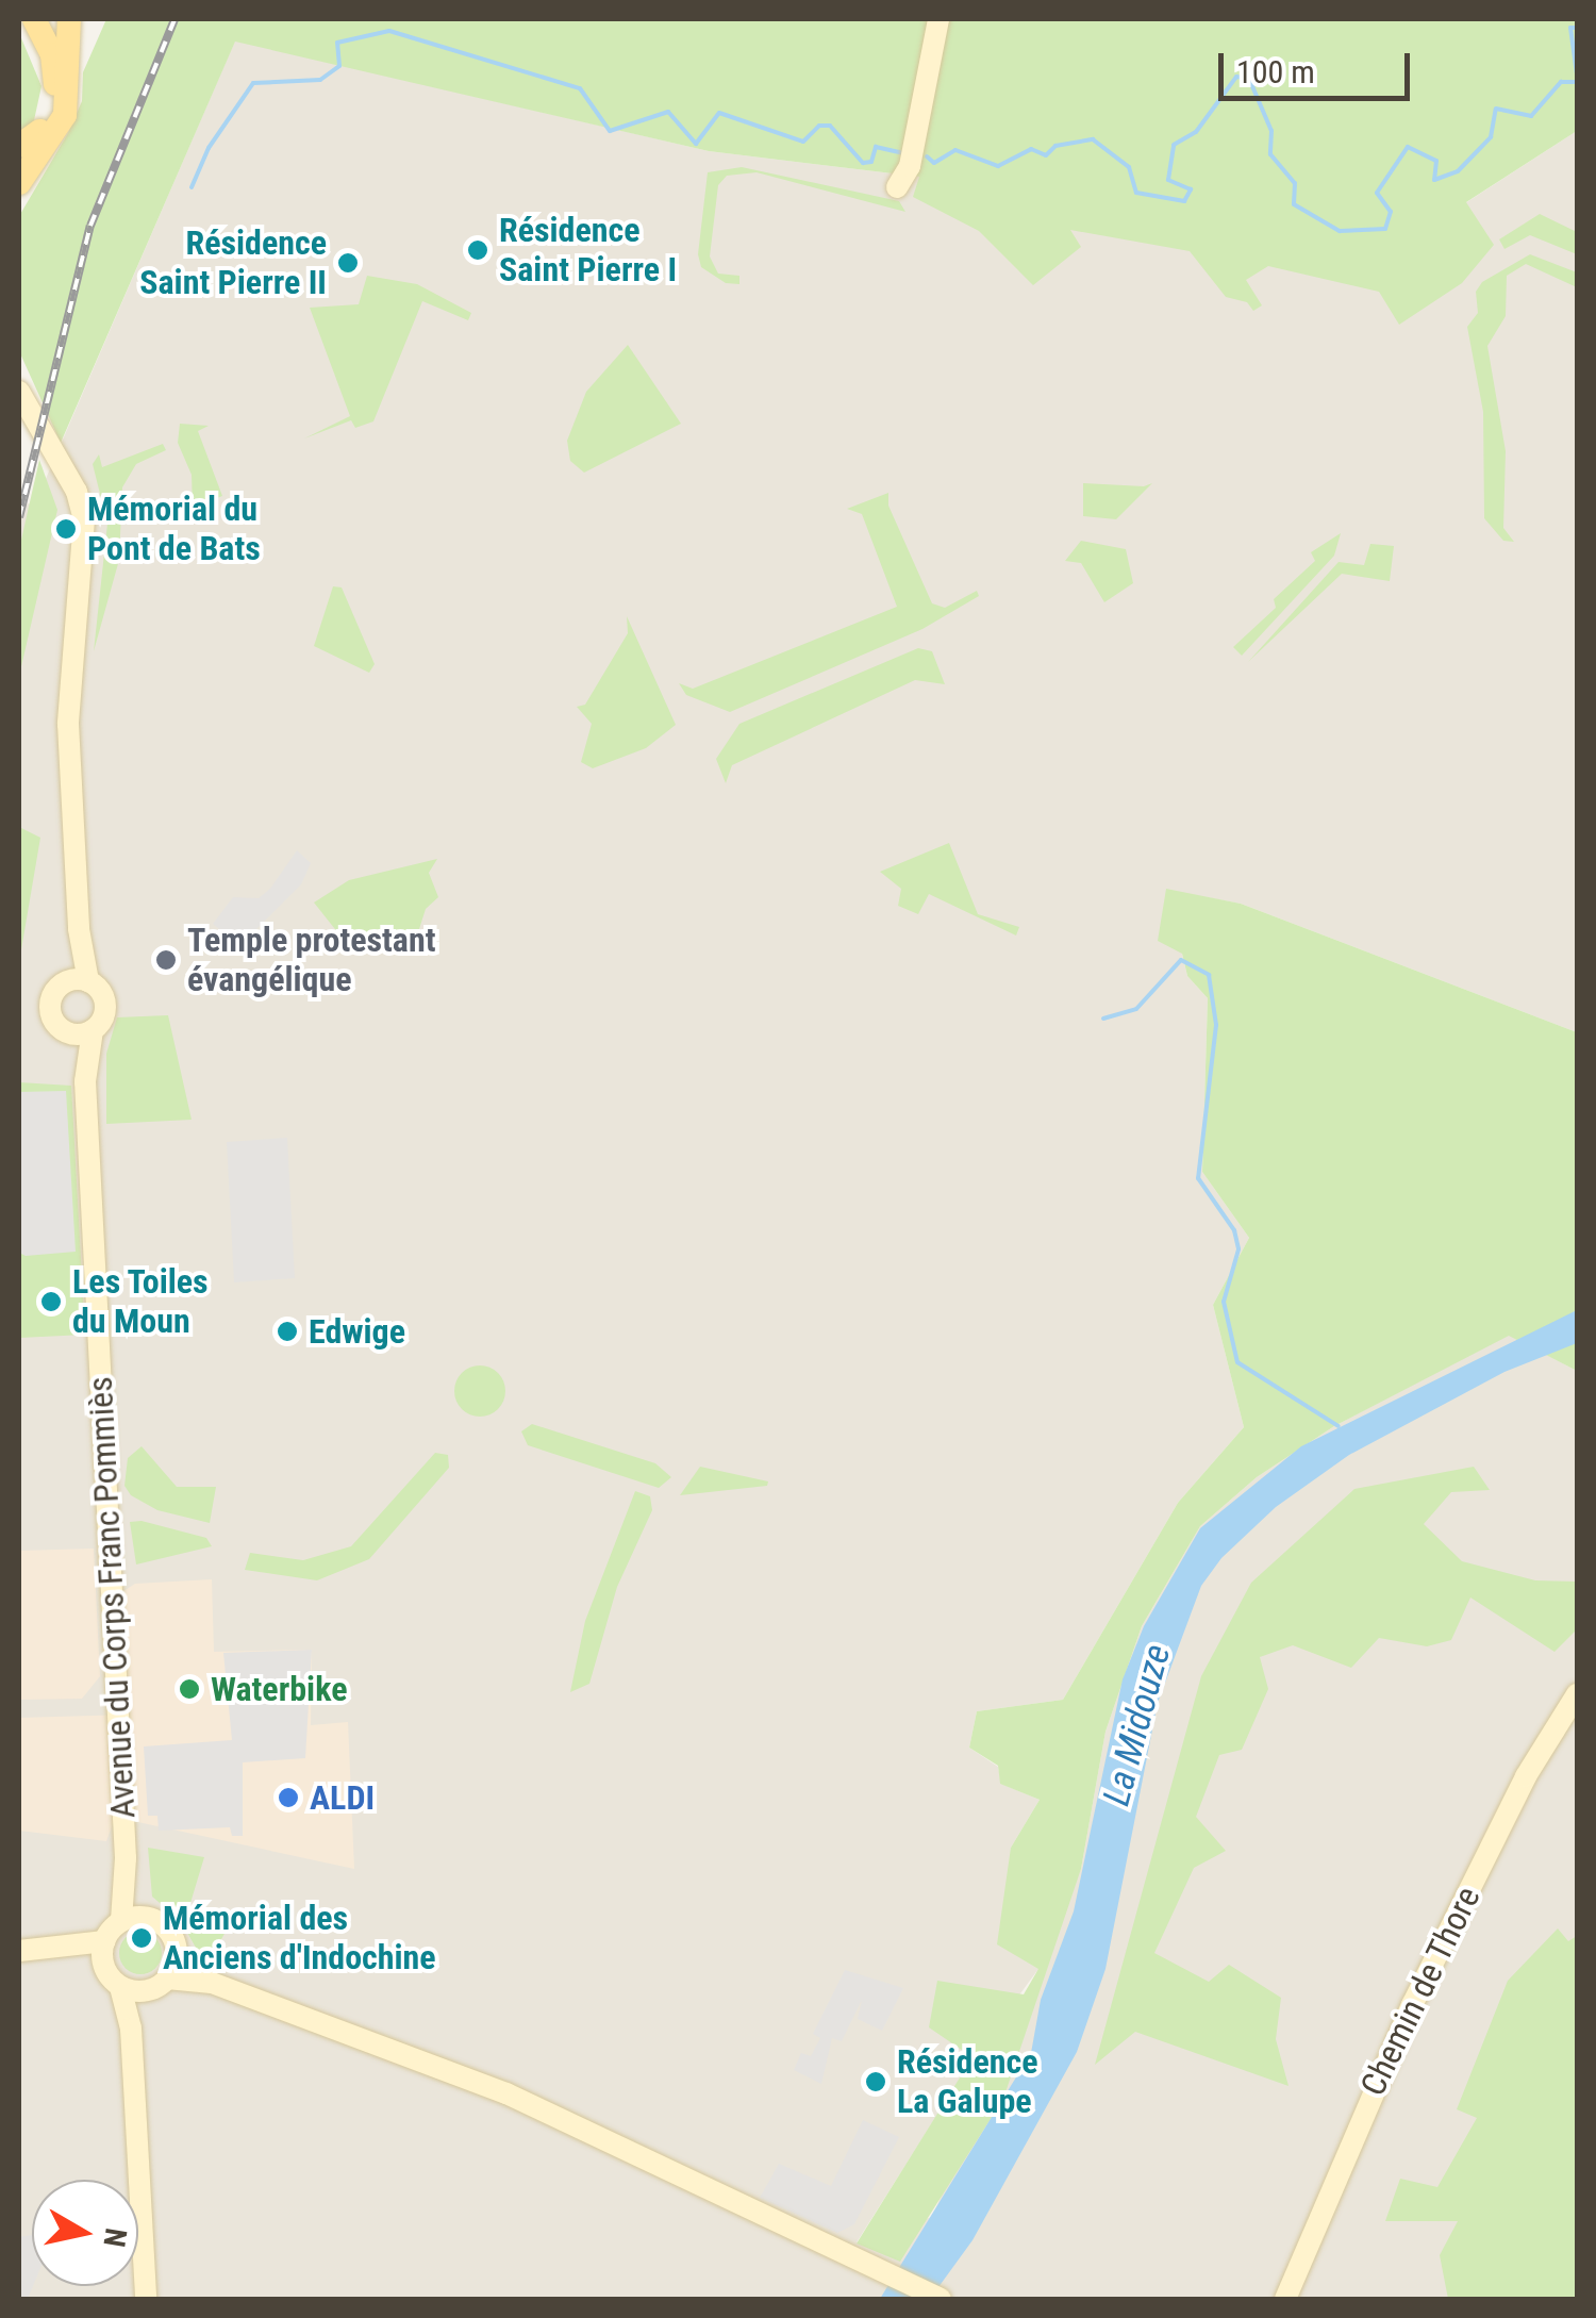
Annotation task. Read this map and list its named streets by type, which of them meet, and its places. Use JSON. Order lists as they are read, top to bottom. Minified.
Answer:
{"streets":{"main road":["Avenue du Corps Franc Pommiès","Chemin de Thore"]},"water":["La Midouze"],"places":["Résidence Saint Pierre I","Résidence Saint Pierre II","Mémorial du Pont de Bats","Temple protestant évangélique","Les Toiles du Moun","Edwige","Waterbike","ALDI","Mémorial des Anciens d'Indochine","Résidence La Galupe"],"scale_bar":"100 m","north":"right"}
